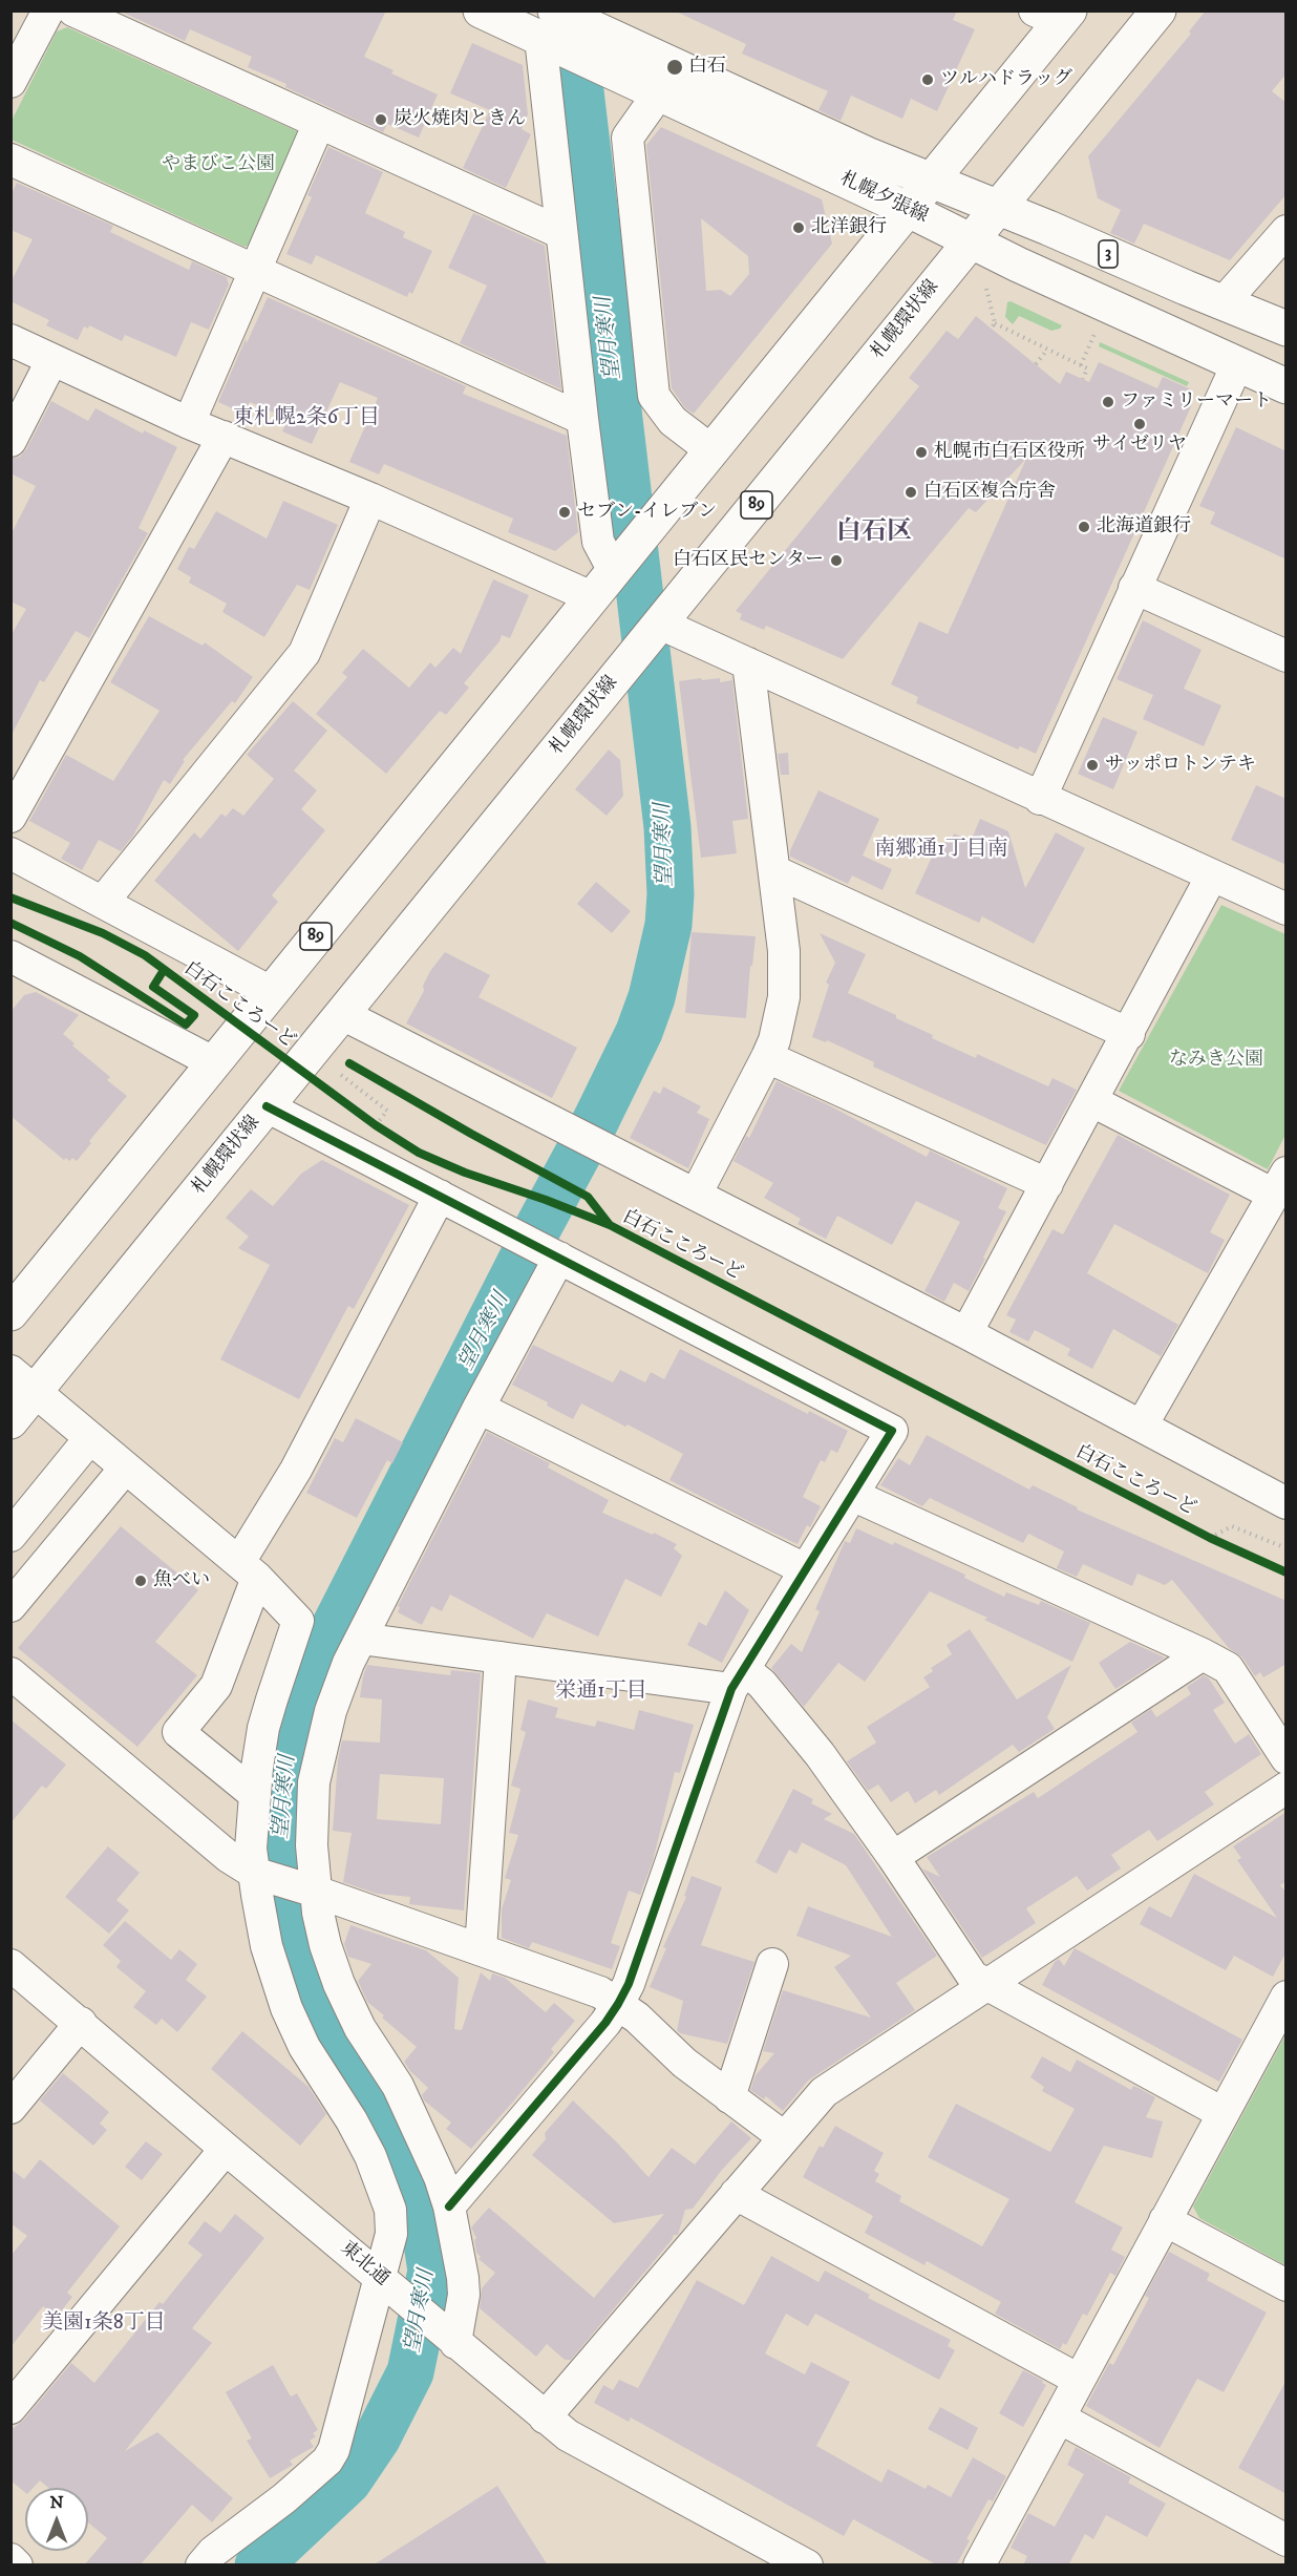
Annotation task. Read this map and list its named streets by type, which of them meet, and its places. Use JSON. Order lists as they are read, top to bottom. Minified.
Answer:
{"streets":{"main road":["札幌夕張線","3","札幌環状線","89"],"street":["東北通"],"cycle path":["白石こころーど"]},"crossings":[["札幌夕張線","札幌環状線"],["札幌夕張線","89"]],"districts":["東札幌2条6丁目","白石区","南郷通1丁目南","栄通1丁目","美園1条8丁目"],"water":["望月寒川"],"parks":["やまびこ公園","なみき公園"],"places":["白石","ツルハドラッグ","炭火焼肉ときん","北洋銀行","ファミリーマート","サイゼリヤ","札幌市白石区役所","白石区複合庁舎","セブン-イレブン","北海道銀行","白石区民センター","サッポロトンテキ","魚べい"],"north":"top"}
